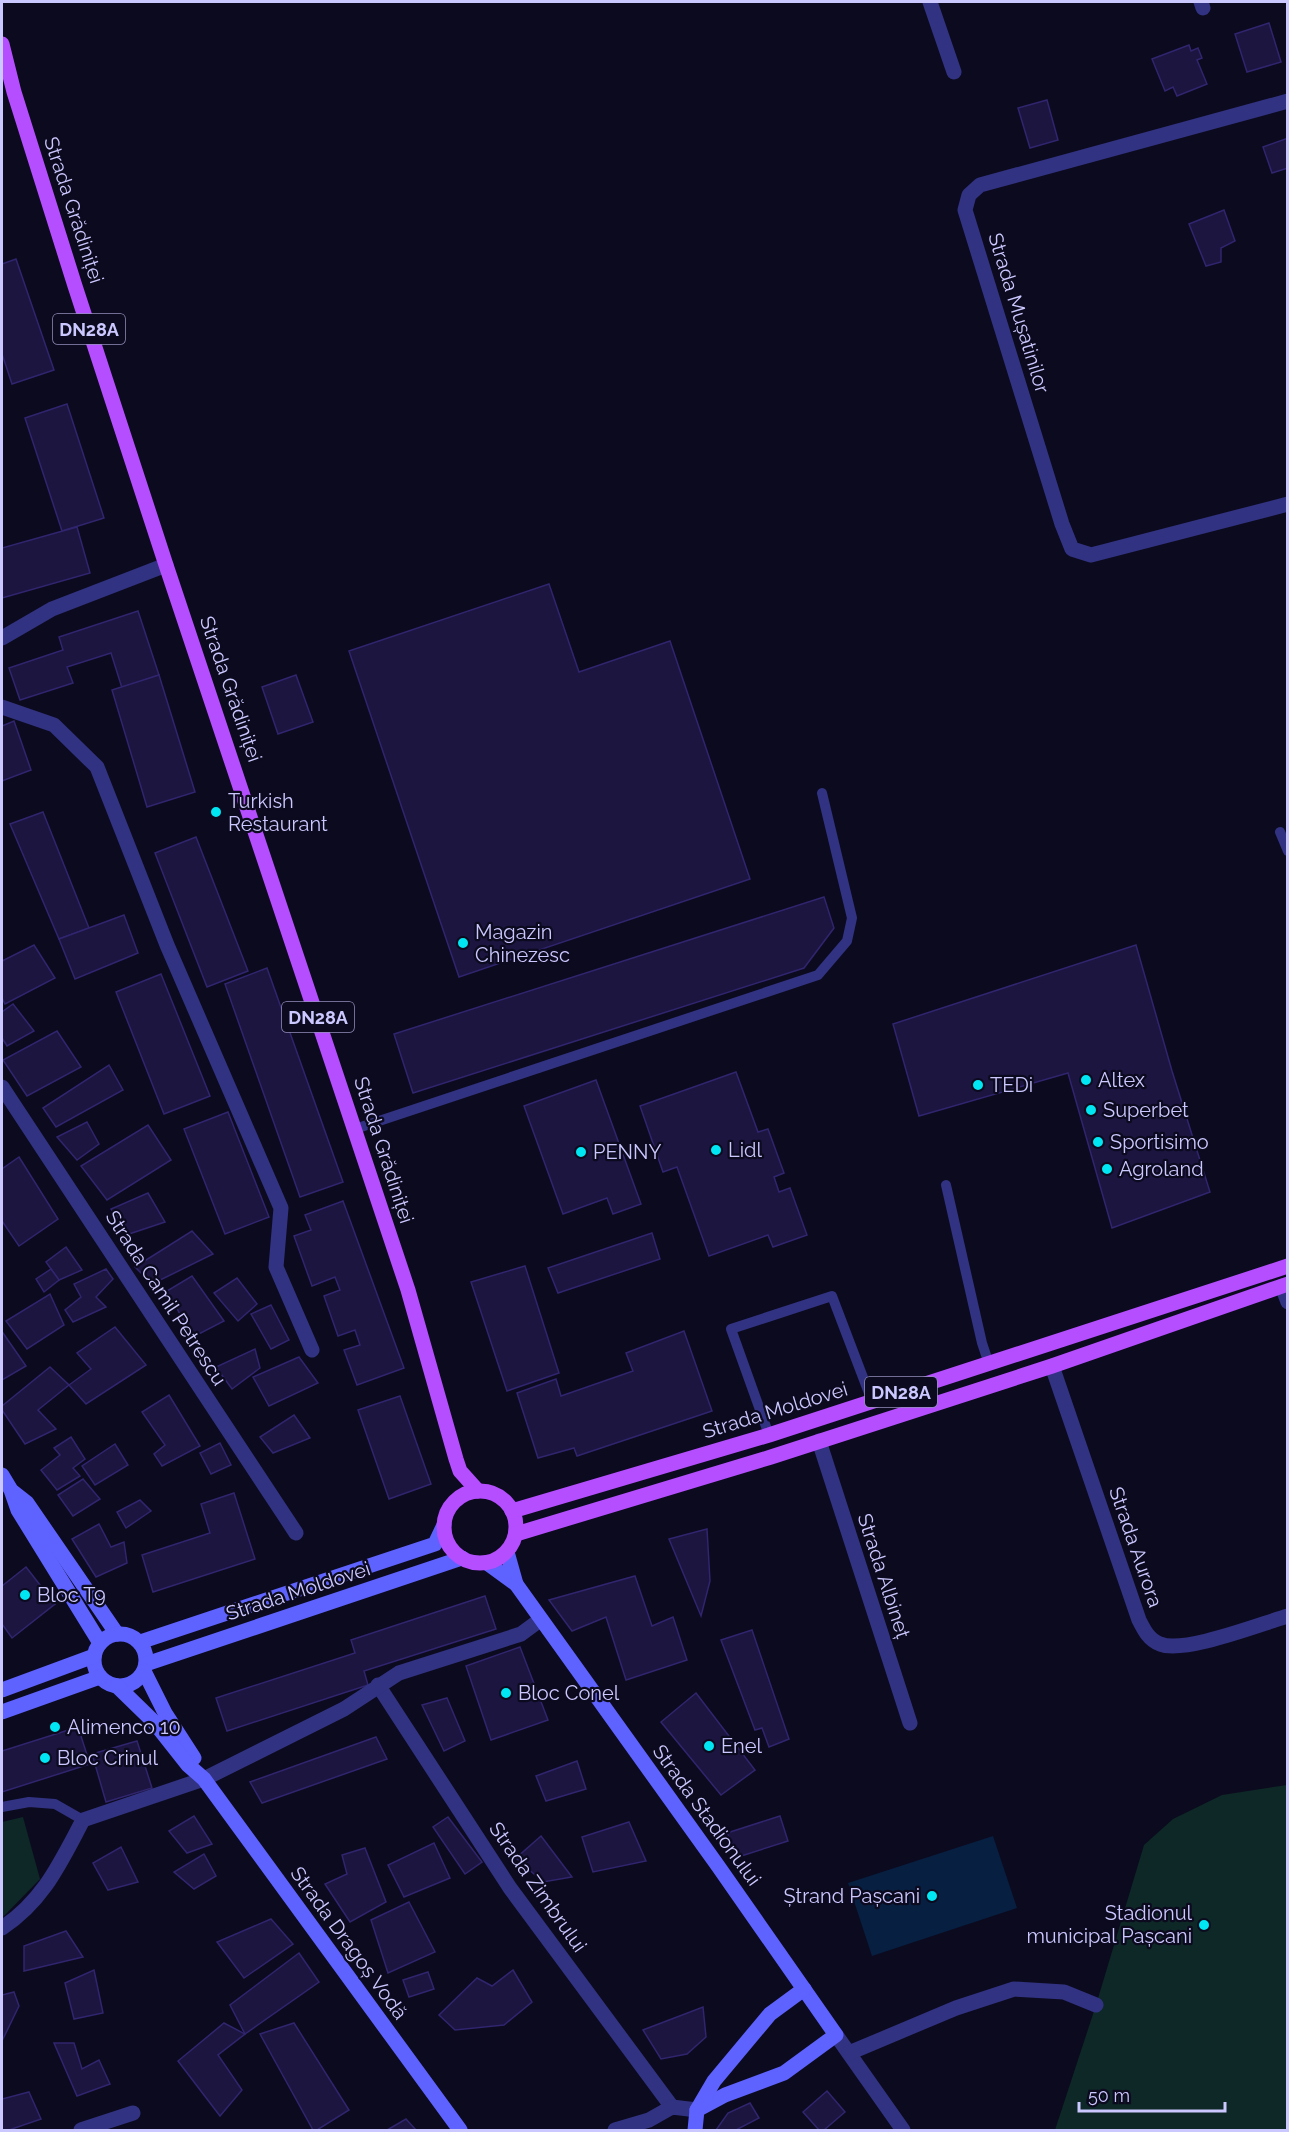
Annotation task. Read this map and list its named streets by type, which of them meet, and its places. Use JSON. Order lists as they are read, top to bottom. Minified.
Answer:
{"streets":{"main road":["Strada Grădiniței","DN28A","Strada Moldovei","Strada Stadionului","Strada Dragoș Vodă"],"street":["Strada Mușatinilor","Strada Camil Petrescu","Strada Aurora","Strada Albineț","Strada Zimbrului"]},"crossings":[["Strada Grădiniței","DN28A"],["Strada Grădiniței","Strada Moldovei"],["Strada Grădiniței","Strada Stadionului"],["DN28A","Strada Moldovei"],["DN28A","Strada Aurora"],["DN28A","Strada Albineț"],["DN28A","Strada Stadionului"],["Strada Moldovei","Strada Stadionului"],["Strada Moldovei","Strada Dragoș Vodă"]],"places":["Turkish Restaurant","Magazin Chinezesc","Altex","TEDi","Superbet","Sportisimo","Lidl","PENNY","Agroland","Bloc T9","Bloc Conel","Alimenco 10","Enel","Bloc Crinul","Ștrand Pașcani","Stadionul municipal Pașcani"],"scale_bar":"50 m"}
